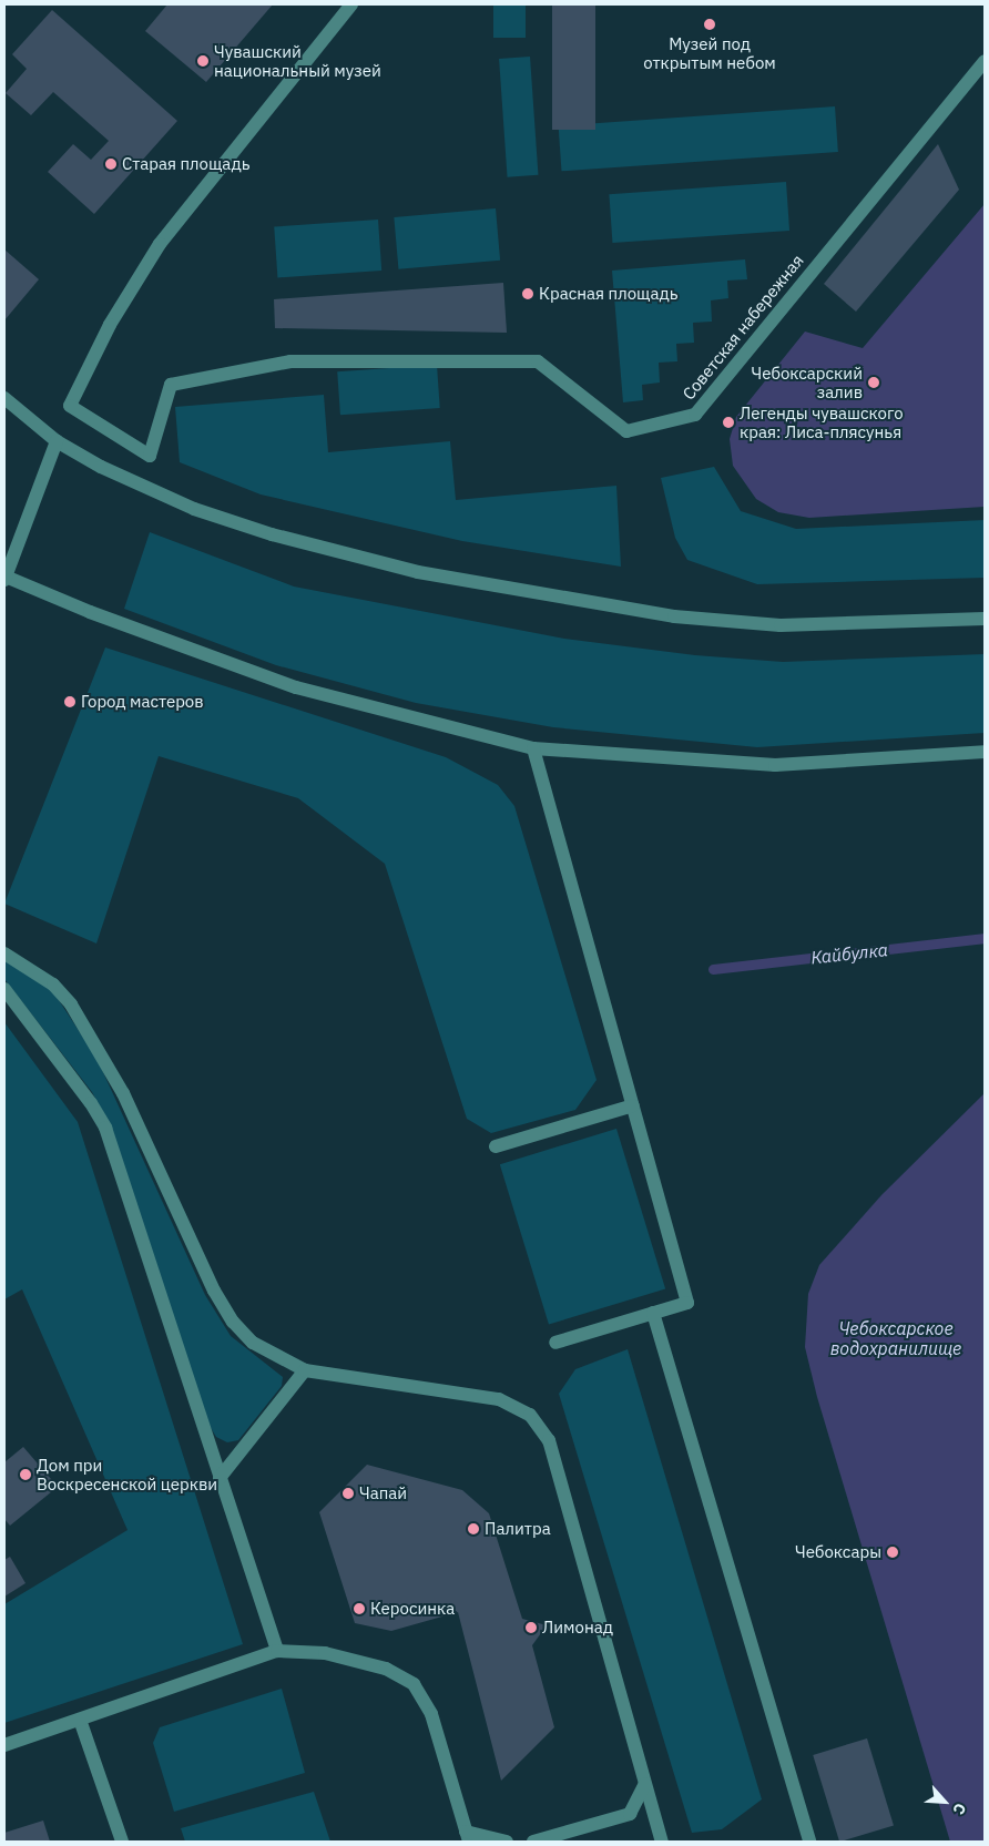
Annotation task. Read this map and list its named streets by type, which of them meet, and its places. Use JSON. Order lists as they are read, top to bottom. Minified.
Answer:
{"streets":{"street":["Советская набережная"]},"water":["Кайбулка","Чебоксарское водохранилище"],"places":["Музей под открытым небом","Чувашский национальный музей","Старая площадь","Красная площадь","Чебоксарский залив","Легенды чувашского края: Лиса-плясунья","Город мастеров","Дом при Воскресенской церкви","Чапай","Палитра","Чебоксары","Керосинка","Лимонад"],"north":"bottom right"}
